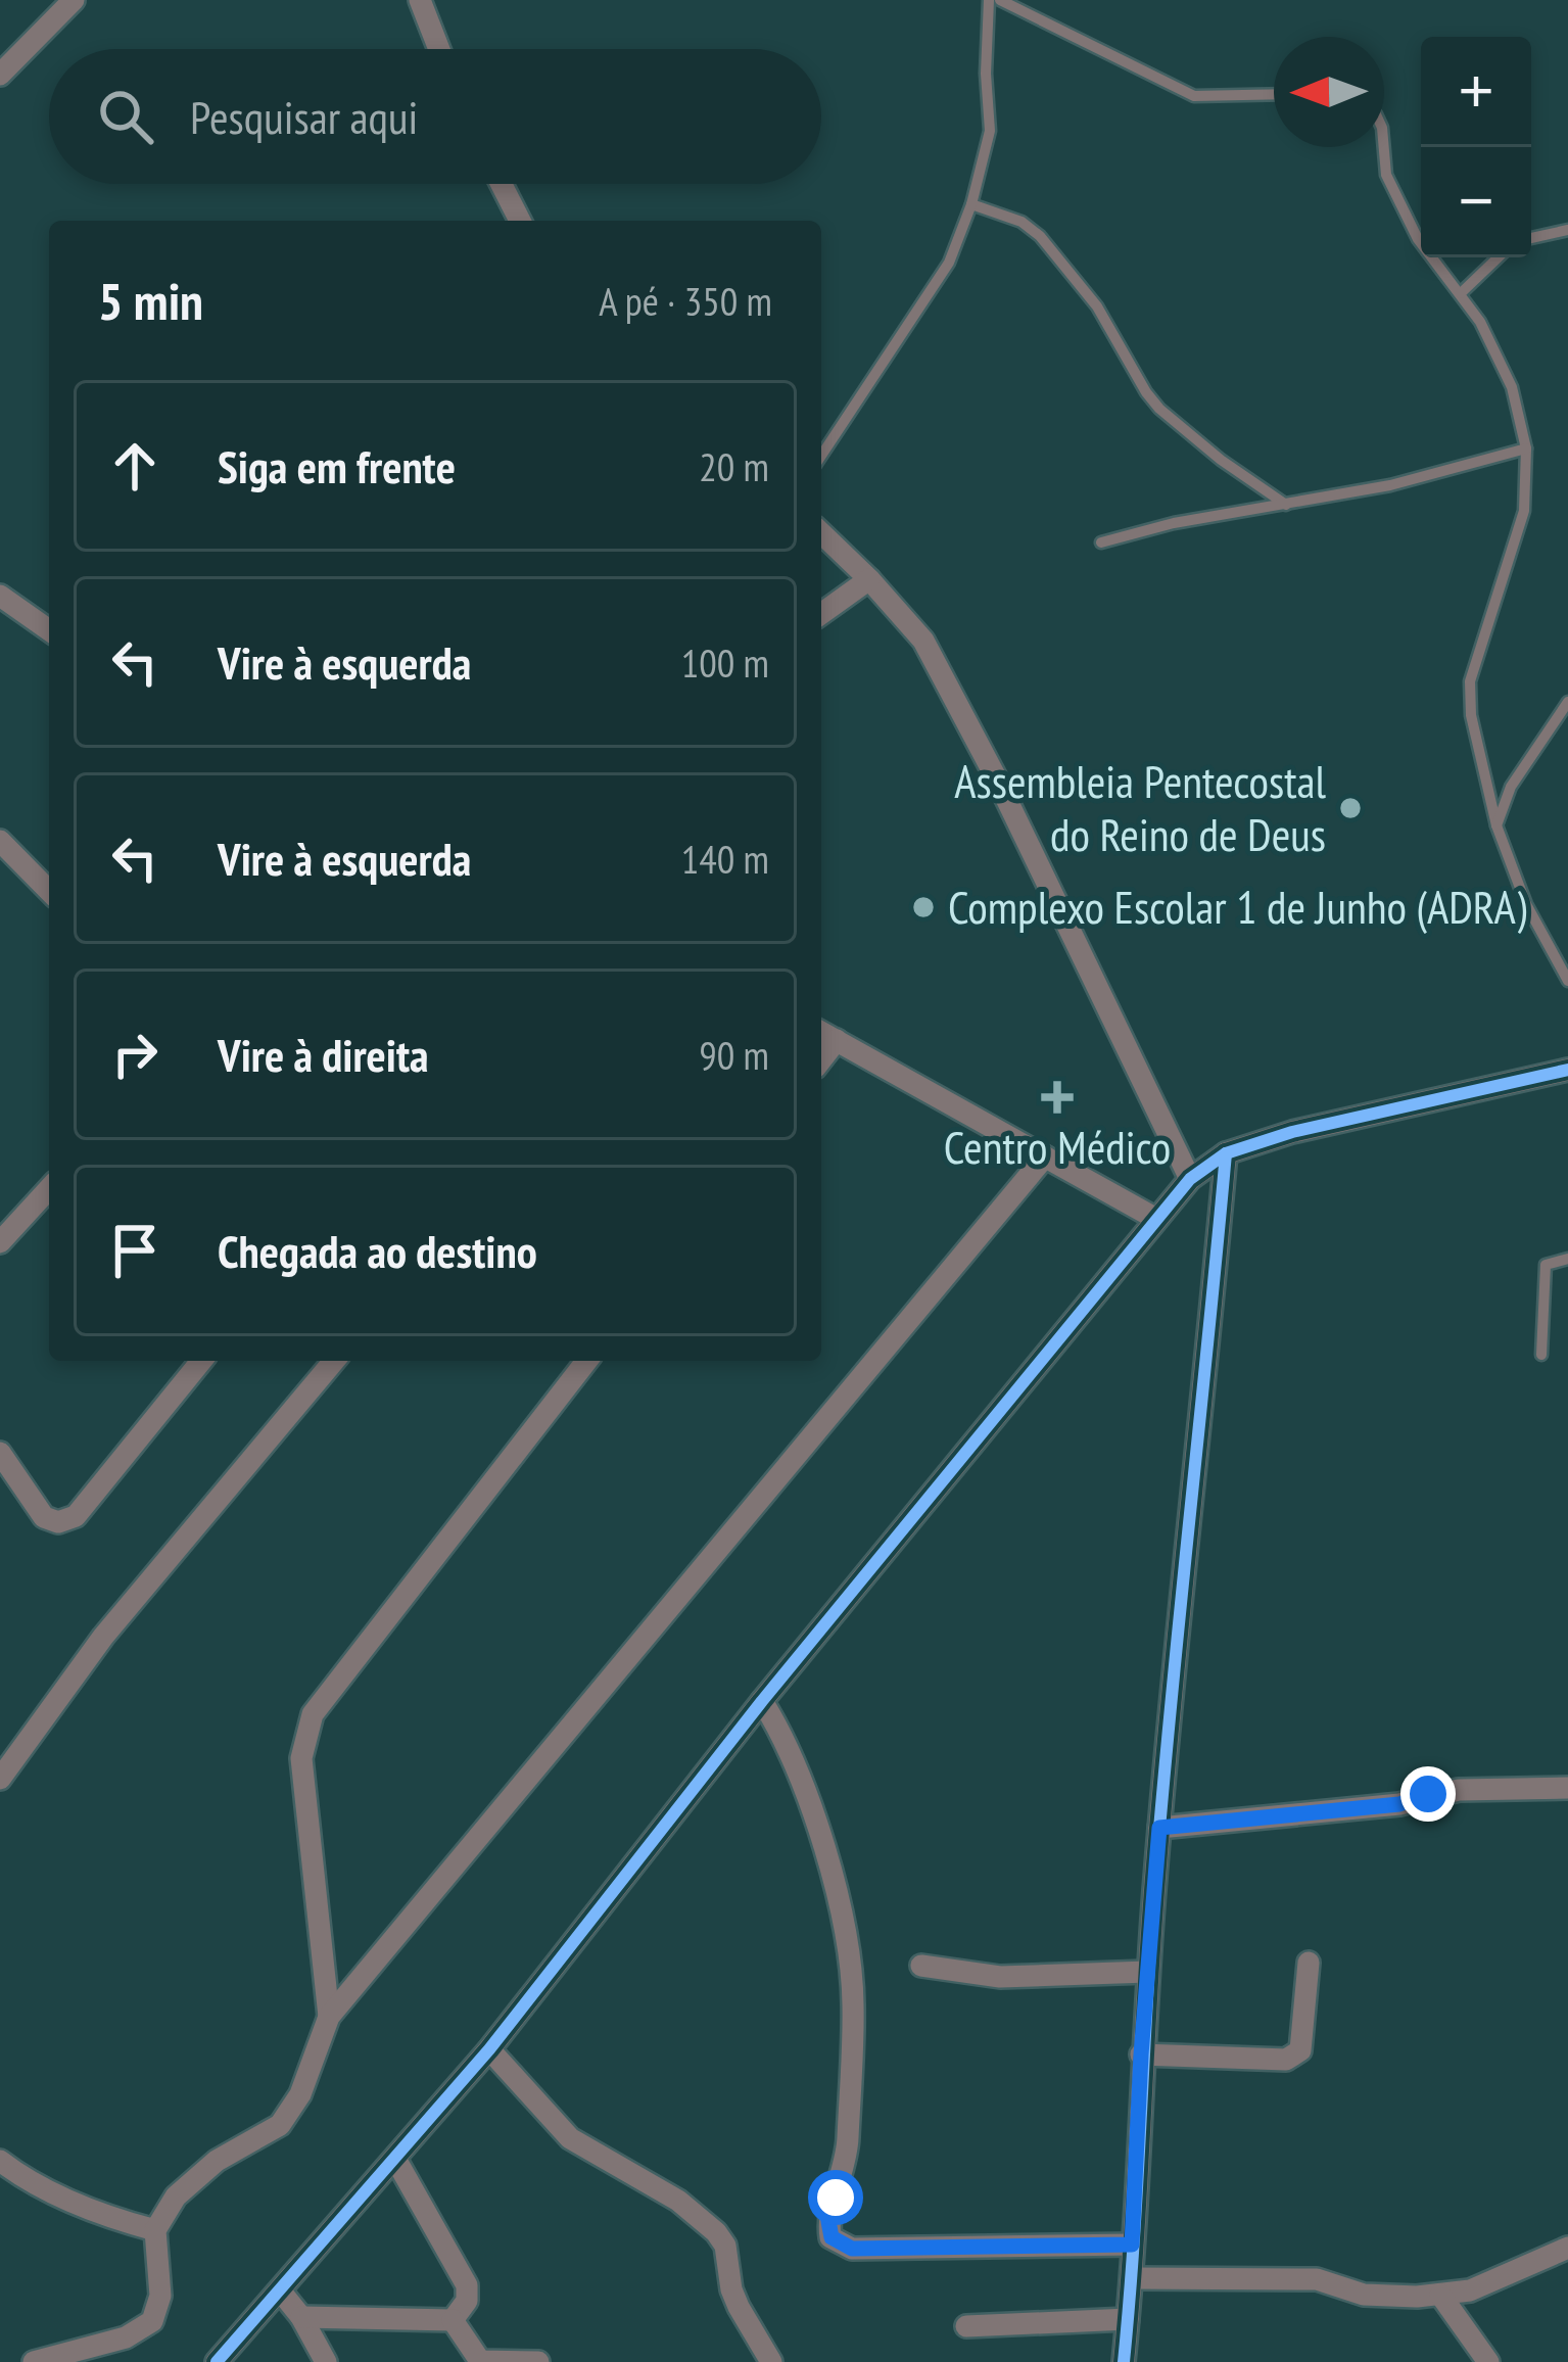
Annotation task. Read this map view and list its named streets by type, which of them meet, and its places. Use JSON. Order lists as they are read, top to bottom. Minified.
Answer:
{"places":{"other":["Assembleia Pentecostal do Reino de Deus","Complexo Escolar 1 de Junho (ADRA)"],"health":["Centro Médico"]},"north":"left","page":{"map_buttons":["+","−"],"search":"Pesquisar aqui","heading":["5 min","A pé · 350 m"],"list":[["Siga em frente","20 m"],["Vire à esquerda","100 m"],["Vire à esquerda","140 m"],["Vire à direita","90 m"],"Chegada ao destino"]}}
